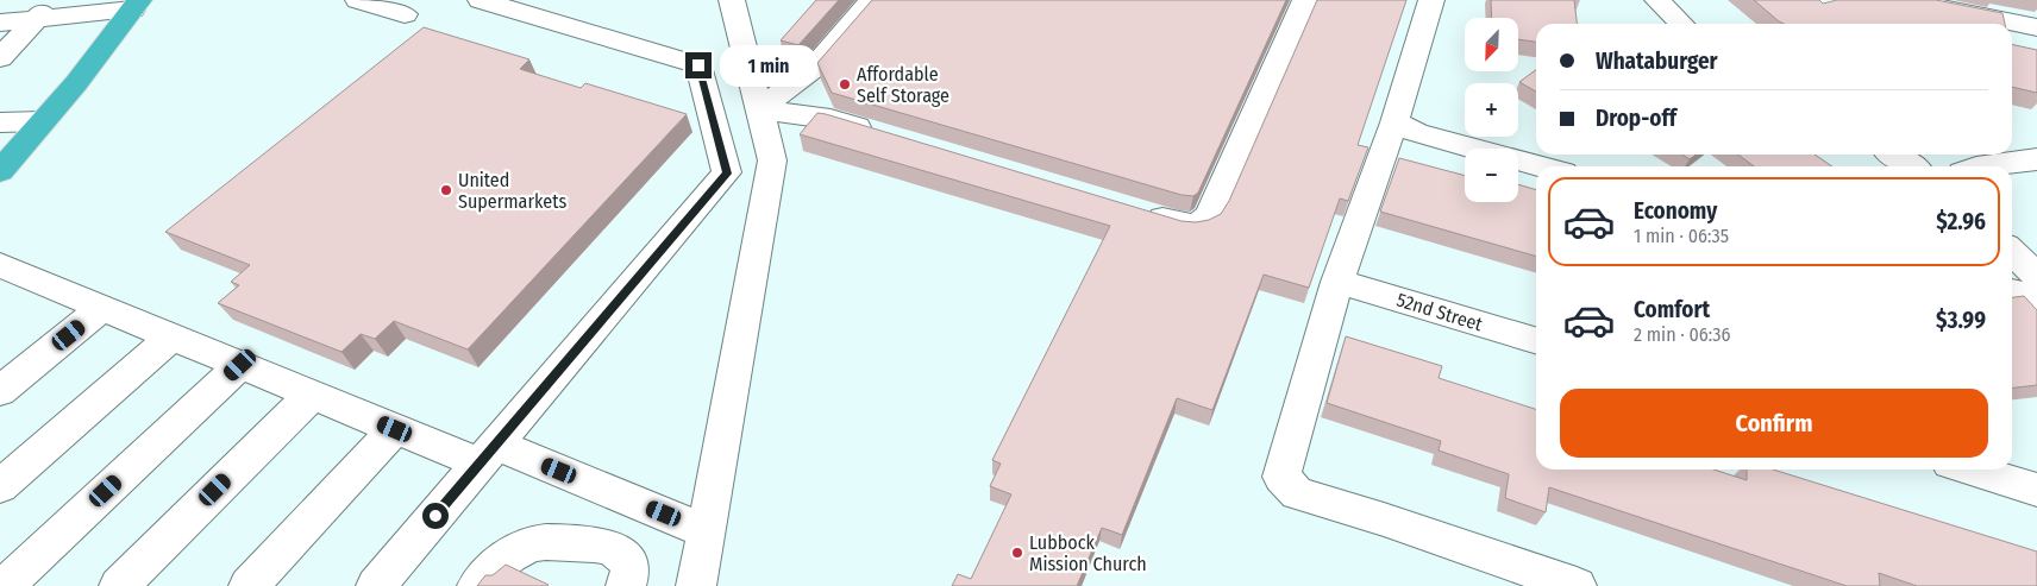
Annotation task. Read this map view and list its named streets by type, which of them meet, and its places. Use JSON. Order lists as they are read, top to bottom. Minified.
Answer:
{"streets":{"street":["52nd Street"]},"places":["Affordable Self Storage","United Supermarkets","Lubbock Mission Church"],"north":"bottom left","page":{"map_buttons":["+","−"],"banner":["Whataburger","Drop-off"],"bubble":"1 min","list":[{"name":"Economy","note":"1 min · 06:35","value":"$2.96"},{"name":"Comfort","note":"2 min · 06:36","value":"$3.99"}],"buttons":"Confirm"}}
